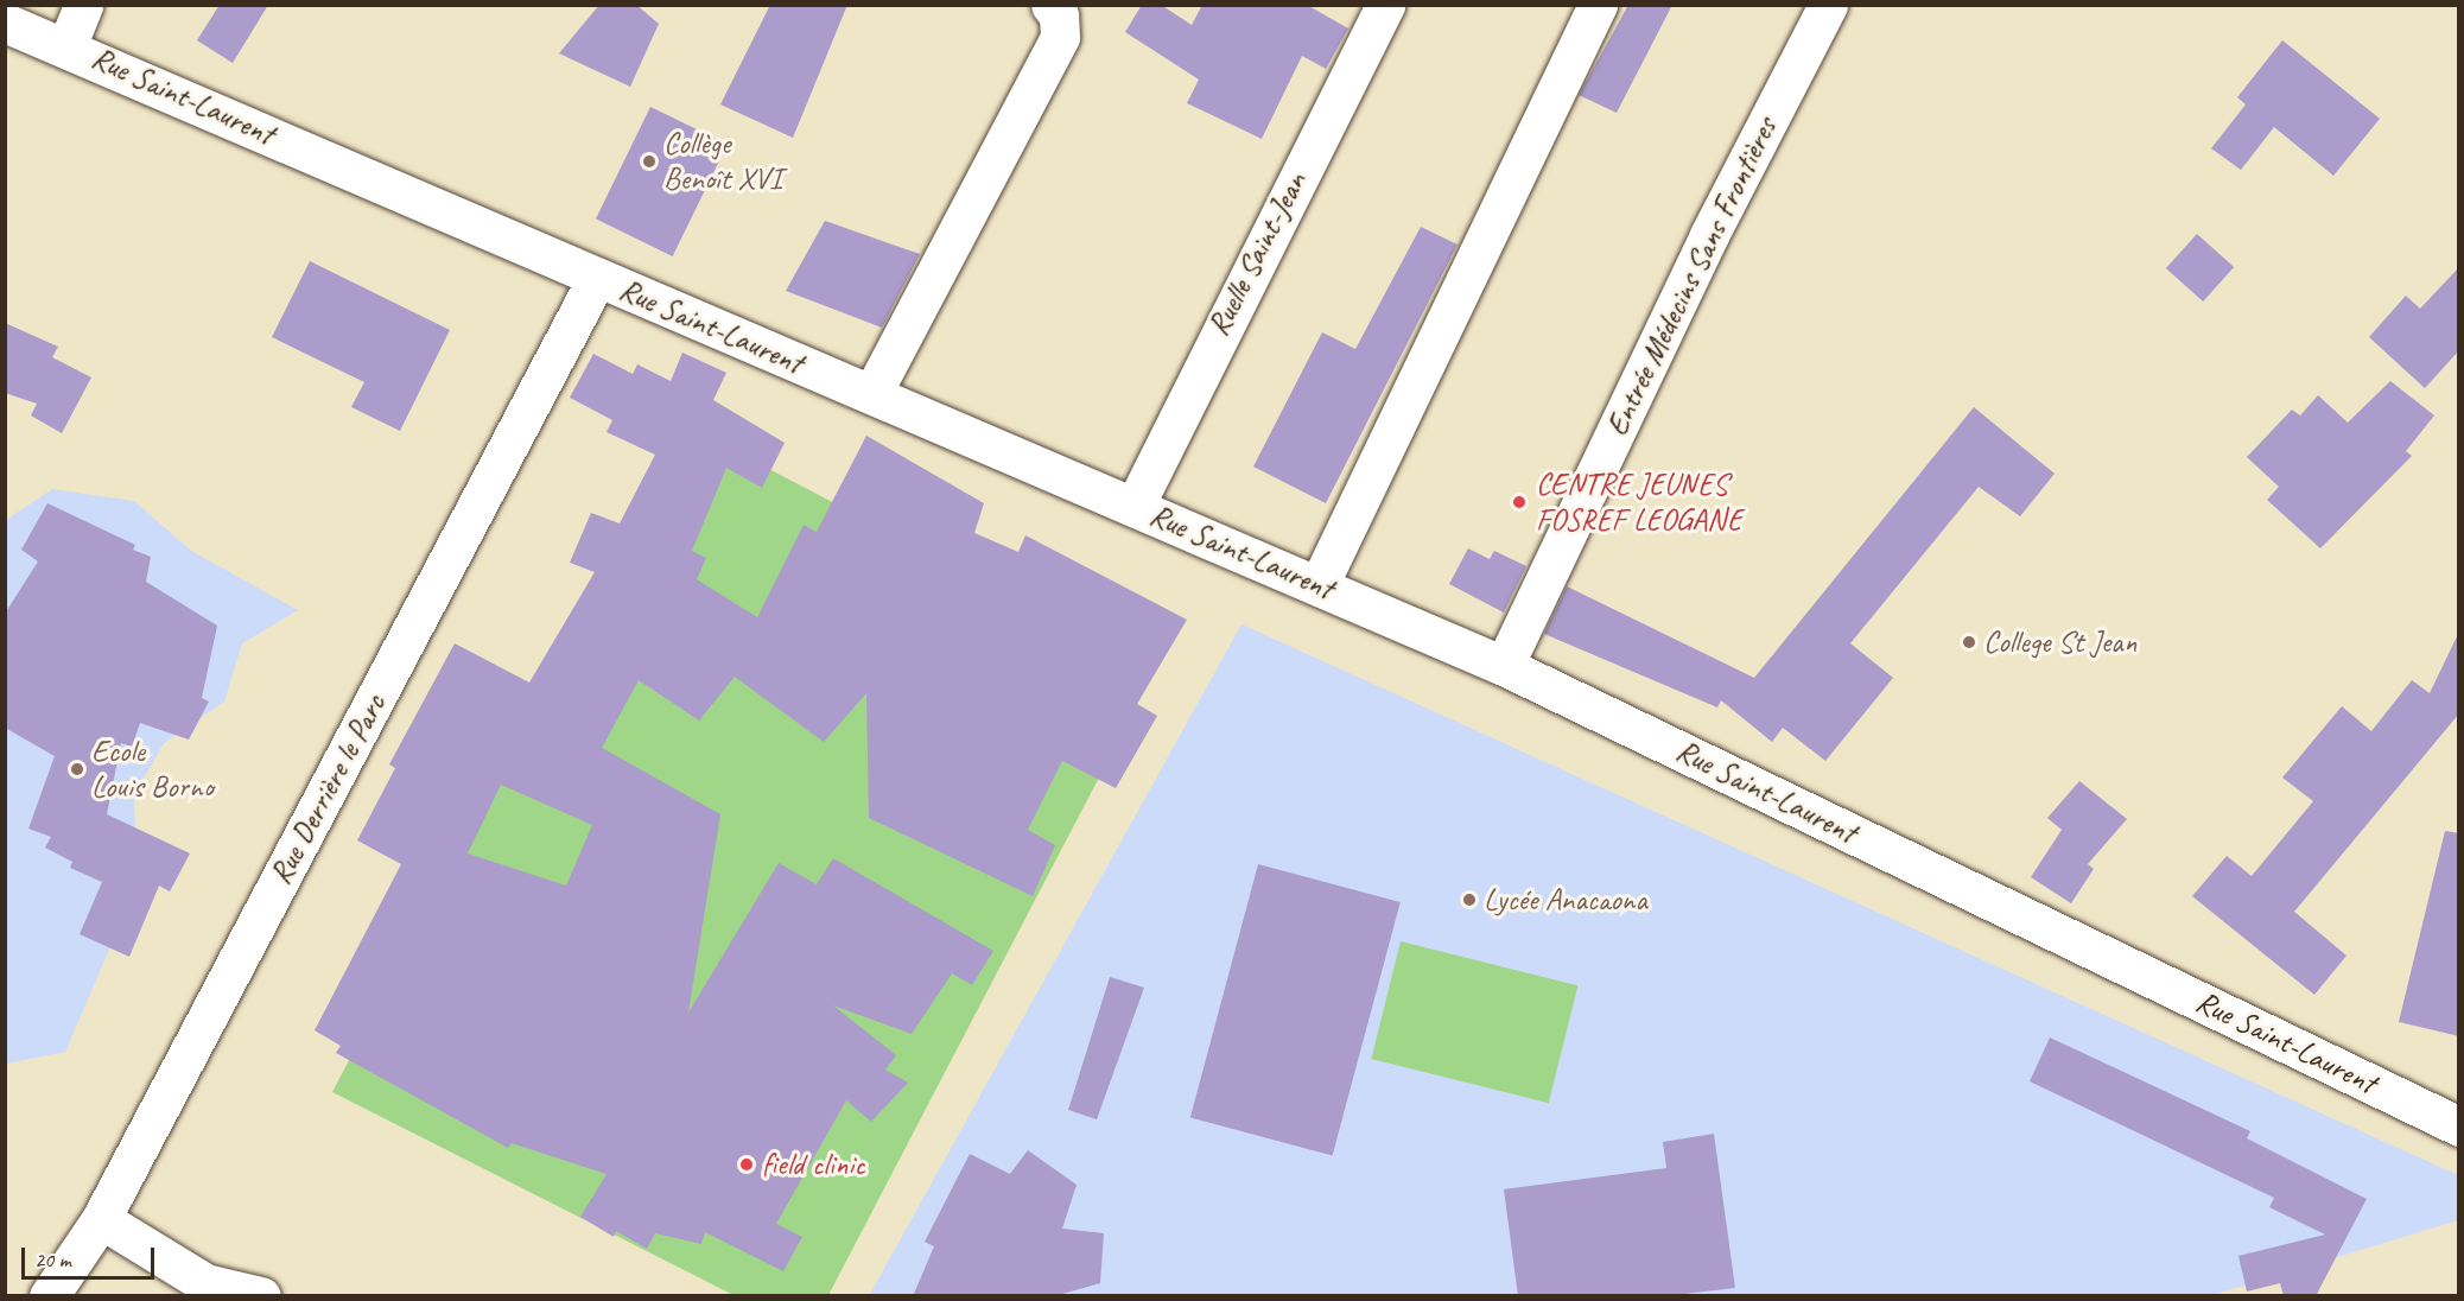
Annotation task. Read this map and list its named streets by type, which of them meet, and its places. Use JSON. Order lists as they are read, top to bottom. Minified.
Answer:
{"streets":{"street":["Rue Saint-Laurent","Ruelle Saint-Jean","Entrée Médecins Sans Frontières","Rue Derrière le Parc"]},"crossings":[["Rue Saint-Laurent","Ruelle Saint-Jean"],["Rue Saint-Laurent","Entrée Médecins Sans Frontières"],["Rue Saint-Laurent","Rue Derrière le Parc"]],"places":["Collège Benoît XVI","CENTRE JEUNES FOSREF LEOGANE","College St Jean","Ecole Louis Borno","Lycée Anacaona","field clinic"],"scale_bar":"20 m"}
